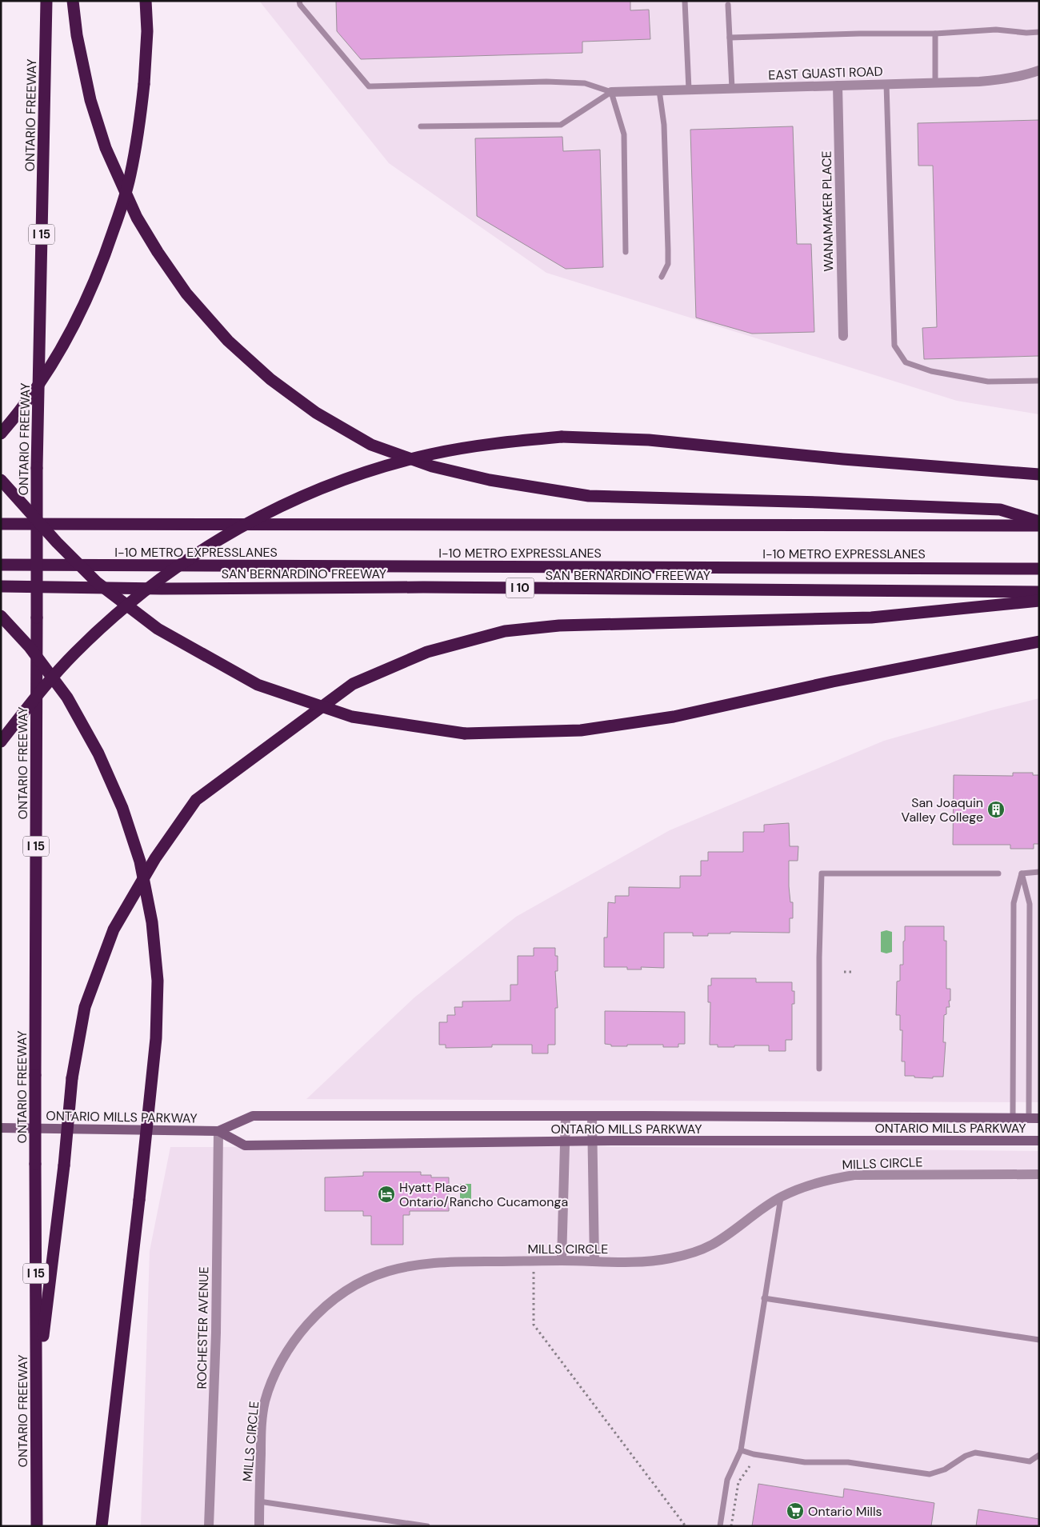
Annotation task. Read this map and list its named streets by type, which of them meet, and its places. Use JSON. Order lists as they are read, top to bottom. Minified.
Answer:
{"streets":{"highway":["ONTARIO FREEWAY","I 15","I-10 METRO EXPRESSLANES","SAN BERNARDINO FREEWAY","I 10"],"main road":["ONTARIO MILLS PARKWAY"],"street":["EAST GUASTI ROAD","WANAMAKER PLACE","MILLS CIRCLE","ROCHESTER AVENUE"]},"crossings":[["EAST GUASTI ROAD","WANAMAKER PLACE"],["ONTARIO MILLS PARKWAY","ROCHESTER AVENUE"]],"places":{"building":["San Joaquin Valley College"],"hotel":["Hyatt Place Ontario/Rancho Cucamonga"],"supermarket":["Ontario Mills"]}}
